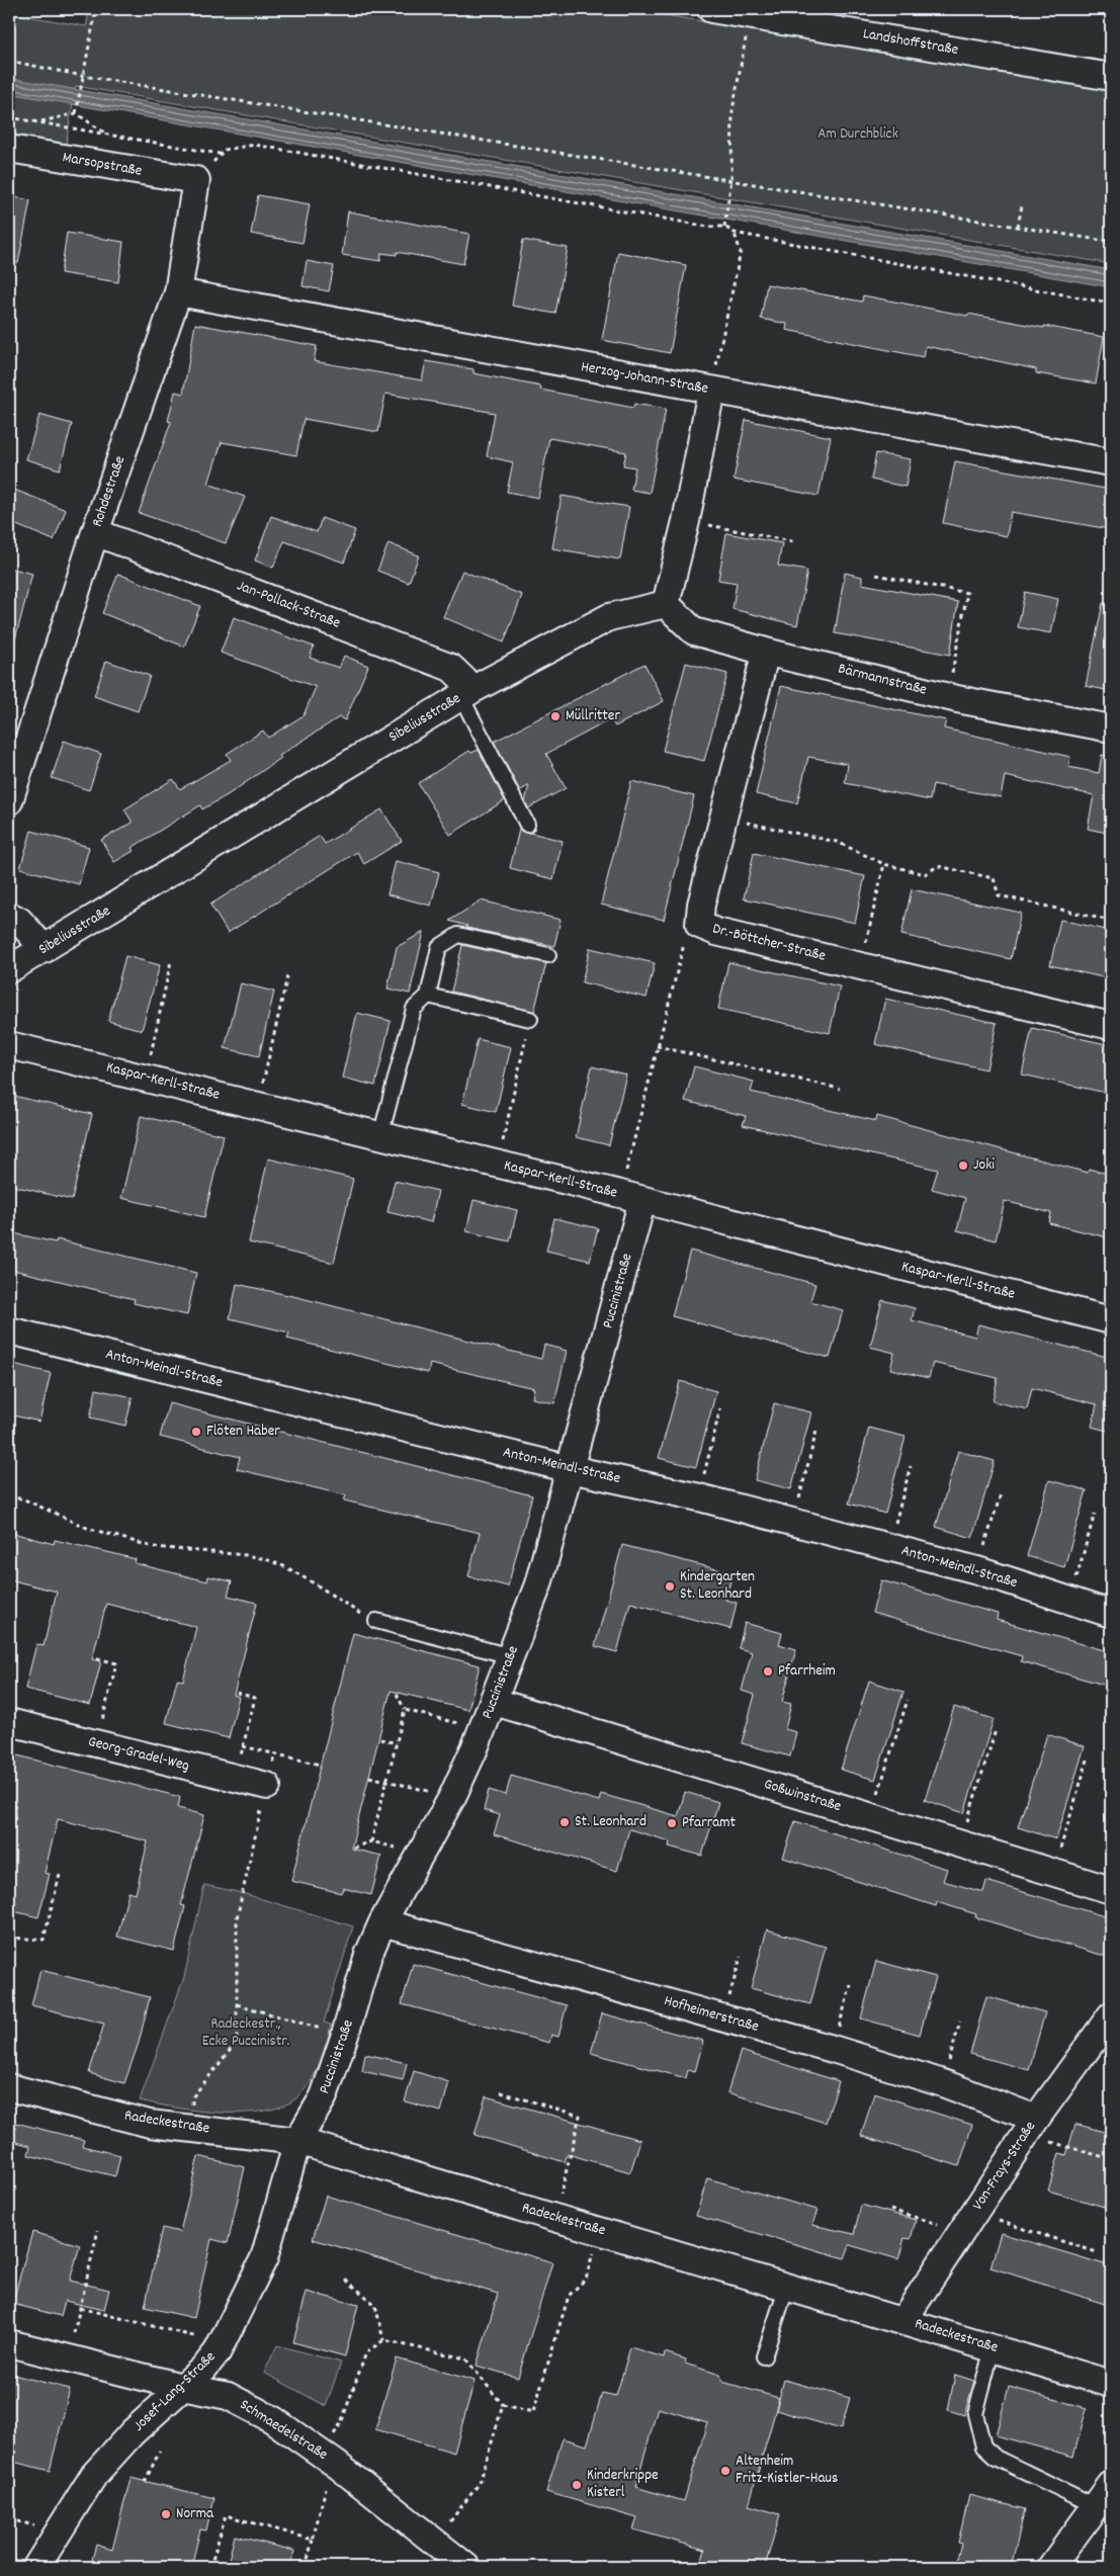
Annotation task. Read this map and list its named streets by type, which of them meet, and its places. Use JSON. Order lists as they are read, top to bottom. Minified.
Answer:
{"streets":{"street":["Landshoffstraße","Marsopstraße","Herzog-Johann-Straße","Rohdestraße","Jan-Pollack-Straße","Bärmannstraße","Sibeliusstraße","Dr.-Böttcher-Straße","Kaspar-Kerll-Straße","Puccinistraße","Anton-Meindl-Straße","Georg-Gradel-Weg","Goßwinstraße","Hofheimerstraße","Radeckestraße","Von-Frays-Straße","Josef-Lang-Straße","Schmaedelstraße"]},"crossings":[["Marsopstraße","Rohdestraße"],["Herzog-Johann-Straße","Rohdestraße"],["Rohdestraße","Jan-Pollack-Straße"],["Jan-Pollack-Straße","Sibeliusstraße"],["Bärmannstraße","Sibeliusstraße"],["Bärmannstraße","Dr.-Böttcher-Straße"],["Kaspar-Kerll-Straße","Puccinistraße"],["Puccinistraße","Anton-Meindl-Straße"],["Puccinistraße","Goßwinstraße"],["Puccinistraße","Hofheimerstraße"],["Puccinistraße","Radeckestraße"],["Puccinistraße","Josef-Lang-Straße"],["Hofheimerstraße","Von-Frays-Straße"],["Radeckestraße","Von-Frays-Straße"],["Radeckestraße","Josef-Lang-Straße"],["Josef-Lang-Straße","Schmaedelstraße"]],"parks":["Am Durchblick","Radeckestr., Ecke Puccinistr."],"places":["Müllritter","Joki","Flöten Haber","Kindergarten St. Leonhard","Pfarrheim","St. Leonhard","Pfarramt","Altenheim Fritz-Kistler-Haus","Kinderkrippe Kisterl","Norma"]}
